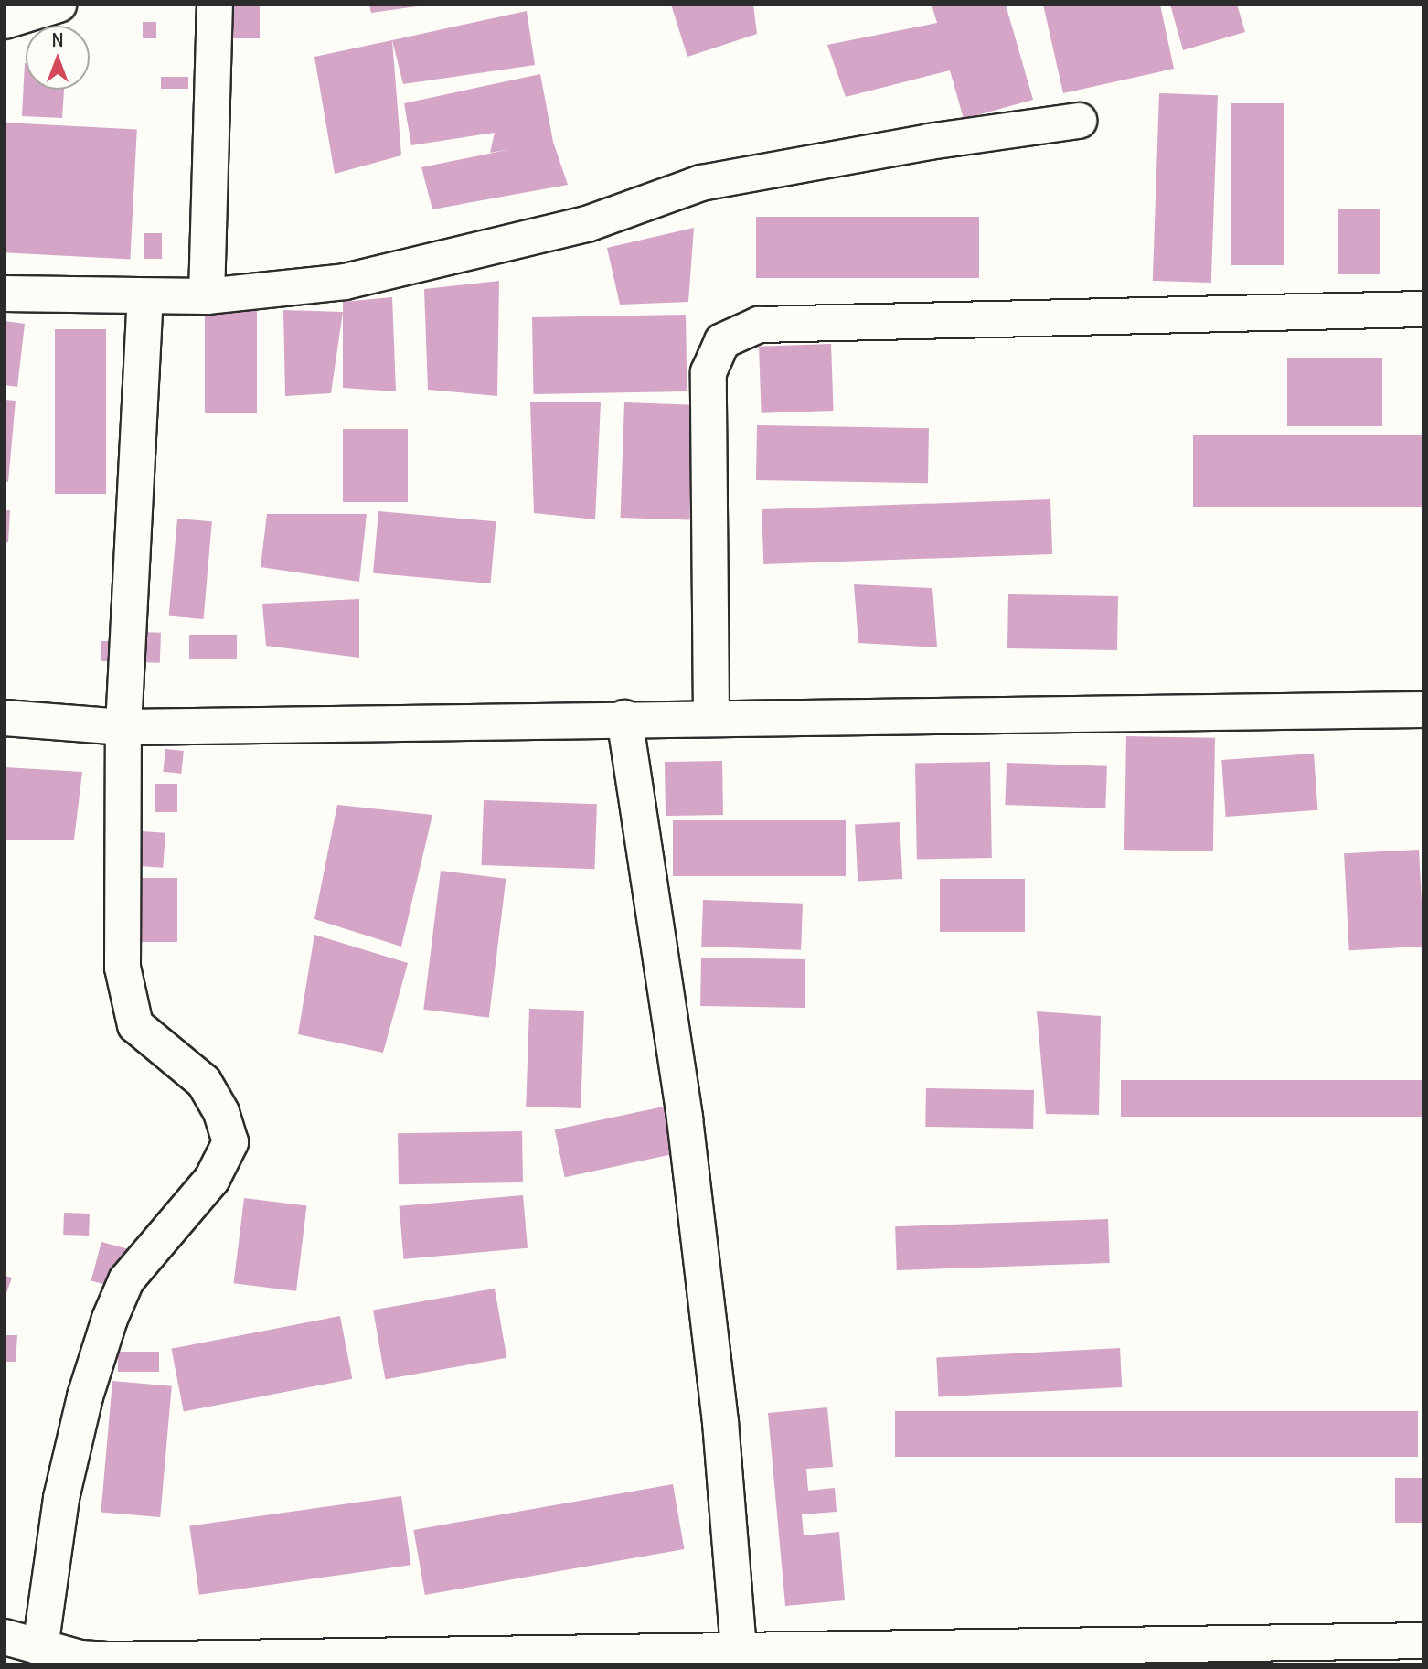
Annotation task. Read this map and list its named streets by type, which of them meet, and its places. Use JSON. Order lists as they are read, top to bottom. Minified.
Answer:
{"north":"top"}
